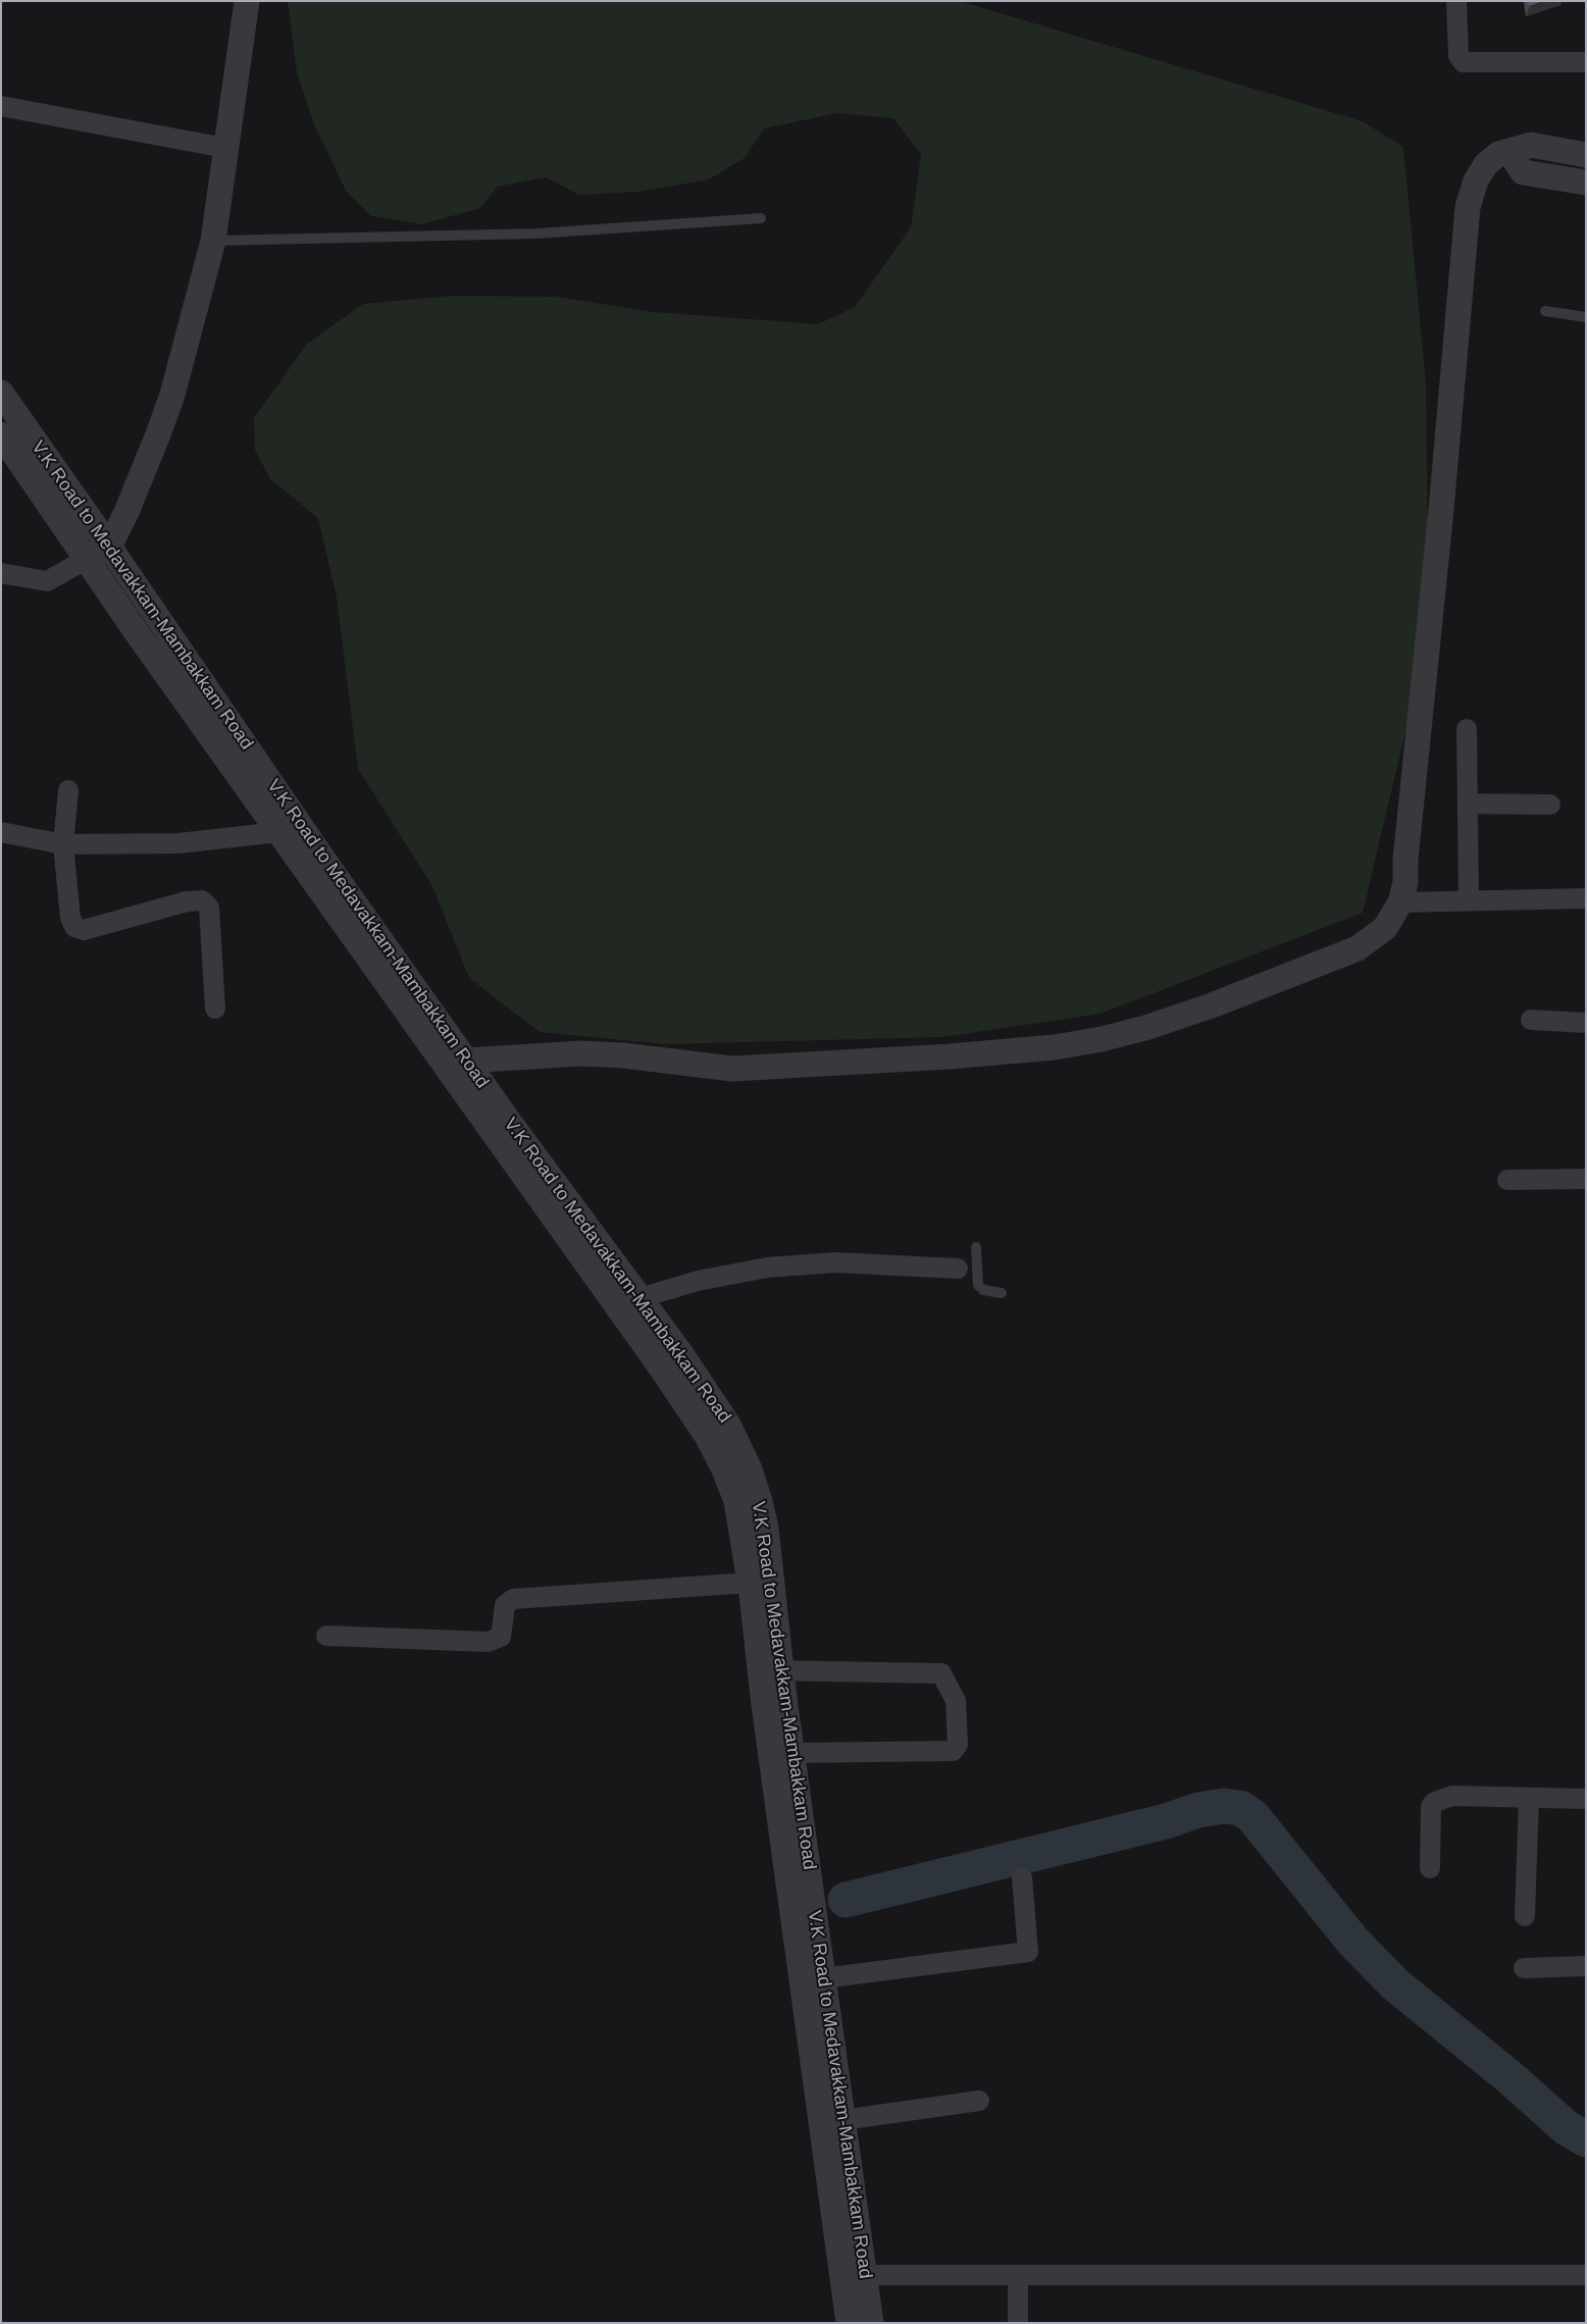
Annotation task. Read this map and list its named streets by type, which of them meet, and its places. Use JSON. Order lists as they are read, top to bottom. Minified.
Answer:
{"streets":{"street":["V.K Road to Medavakkam-Mambakkam Road"]}}
